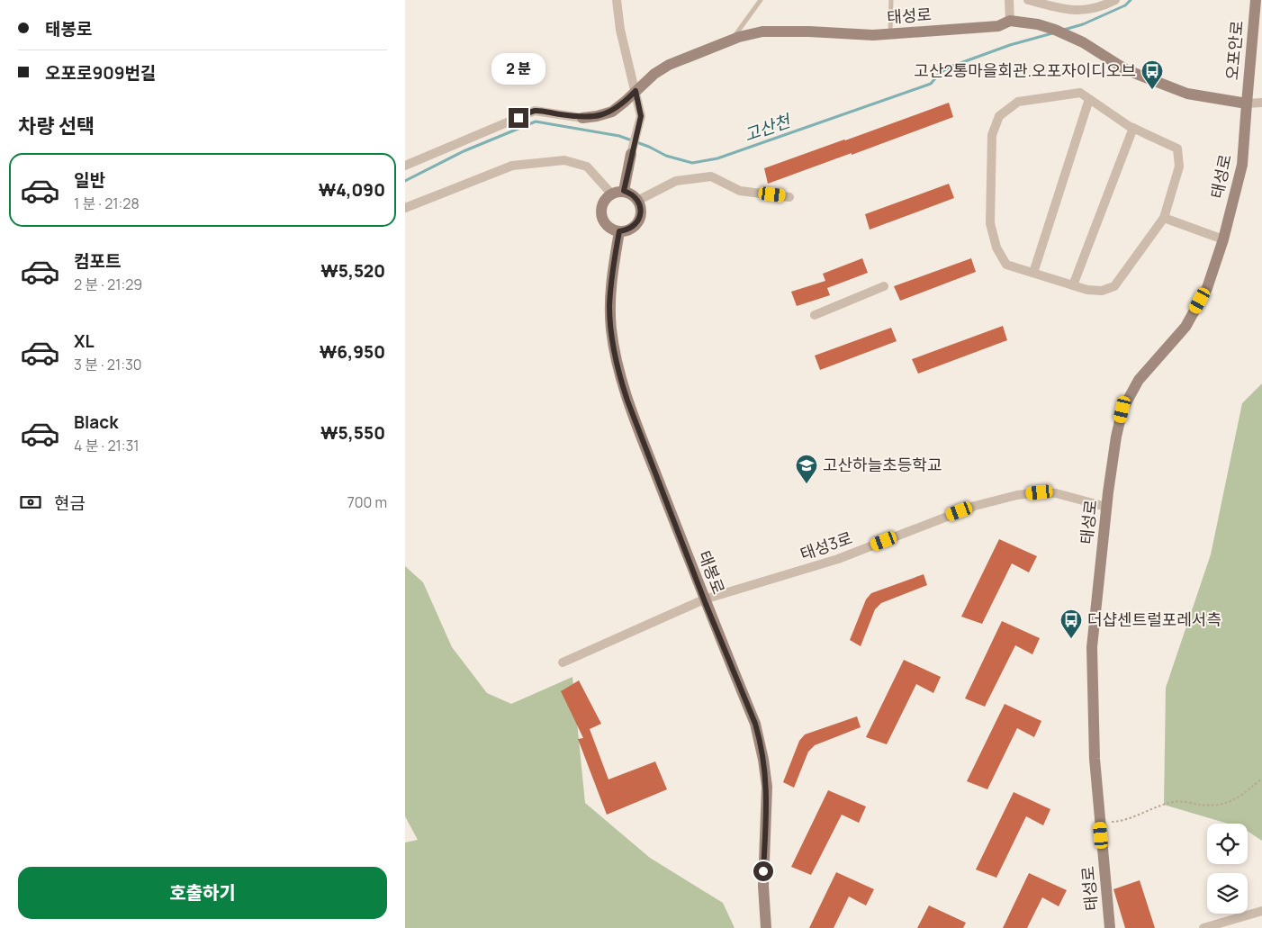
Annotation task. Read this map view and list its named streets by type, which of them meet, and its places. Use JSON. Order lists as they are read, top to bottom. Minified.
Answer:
{"streets":{"street":["태성로","오포안로","태성3로","태봉로"]},"crossings":[["태성로","오포안로"],["태성로","태성3로"],["태성3로","태봉로"]],"water":["고산천"],"places":{"bus stop":["고산2통마을회관.오포자이디오브","더샵센트럴포레서측"],"school or university":["고산하늘초등학교"]},"page":{"banner":["태봉로","오포로909번길"],"bubble":"2 분","heading":"차량 선택","list":[{"name":"일반","note":"1 분 · 21:28","value":"₩4,090"},{"name":"컴포트","note":"2 분 · 21:29","value":"₩5,520"},{"name":"XL","note":"3 분 · 21:30","value":"₩6,950"},{"name":"Black","note":"4 분 · 21:31","value":"₩5,550"}],"pay":["현금","700 m"],"buttons":"호출하기"}}
